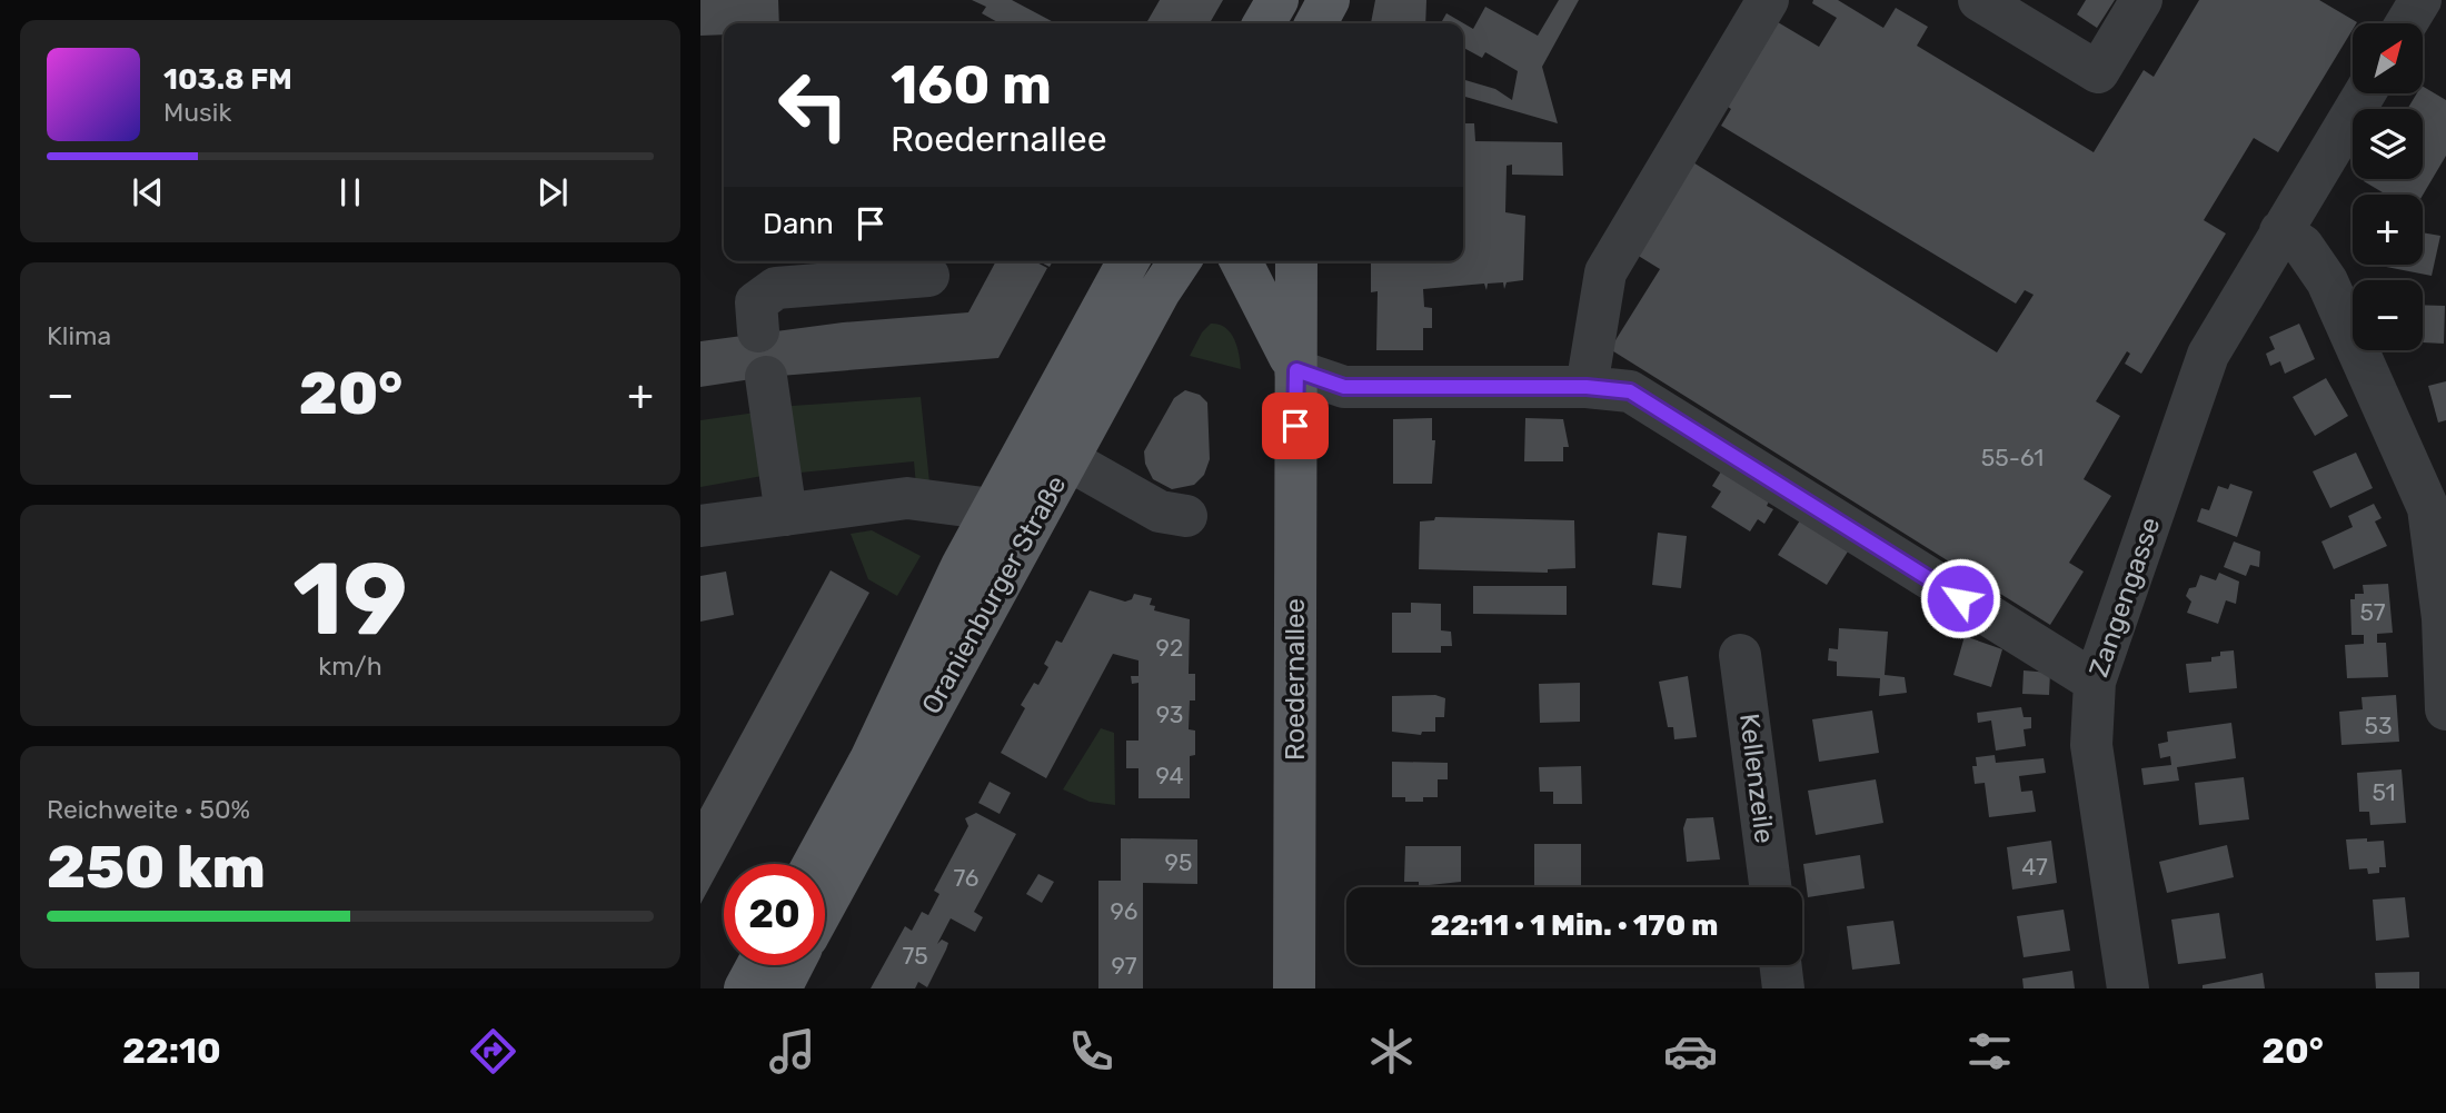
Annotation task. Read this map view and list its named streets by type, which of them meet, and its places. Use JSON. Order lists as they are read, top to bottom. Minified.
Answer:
{"streets":{"main road":["Oranienburger Straße","Roedernallee"],"street":["Zangengasse","Kellenzeile"]},"house_numbers":["55-61","57","92","93","53","94","51","95","47","76","96","75","97"],"north":"top right","page":{"map_buttons":["+","−"],"turn":["160 m","Roedernallee"],"song":["103.8 FM","Musik"],"then":"Dann","tile":["Klima",["19","km/h"],["Reichweite · 50%","250 km"]],"heat":["−","20°","+"],"limit":"20","trip":"22:11 · 1 Min. · 170 m","tabs":["22:10","20°"]}}
